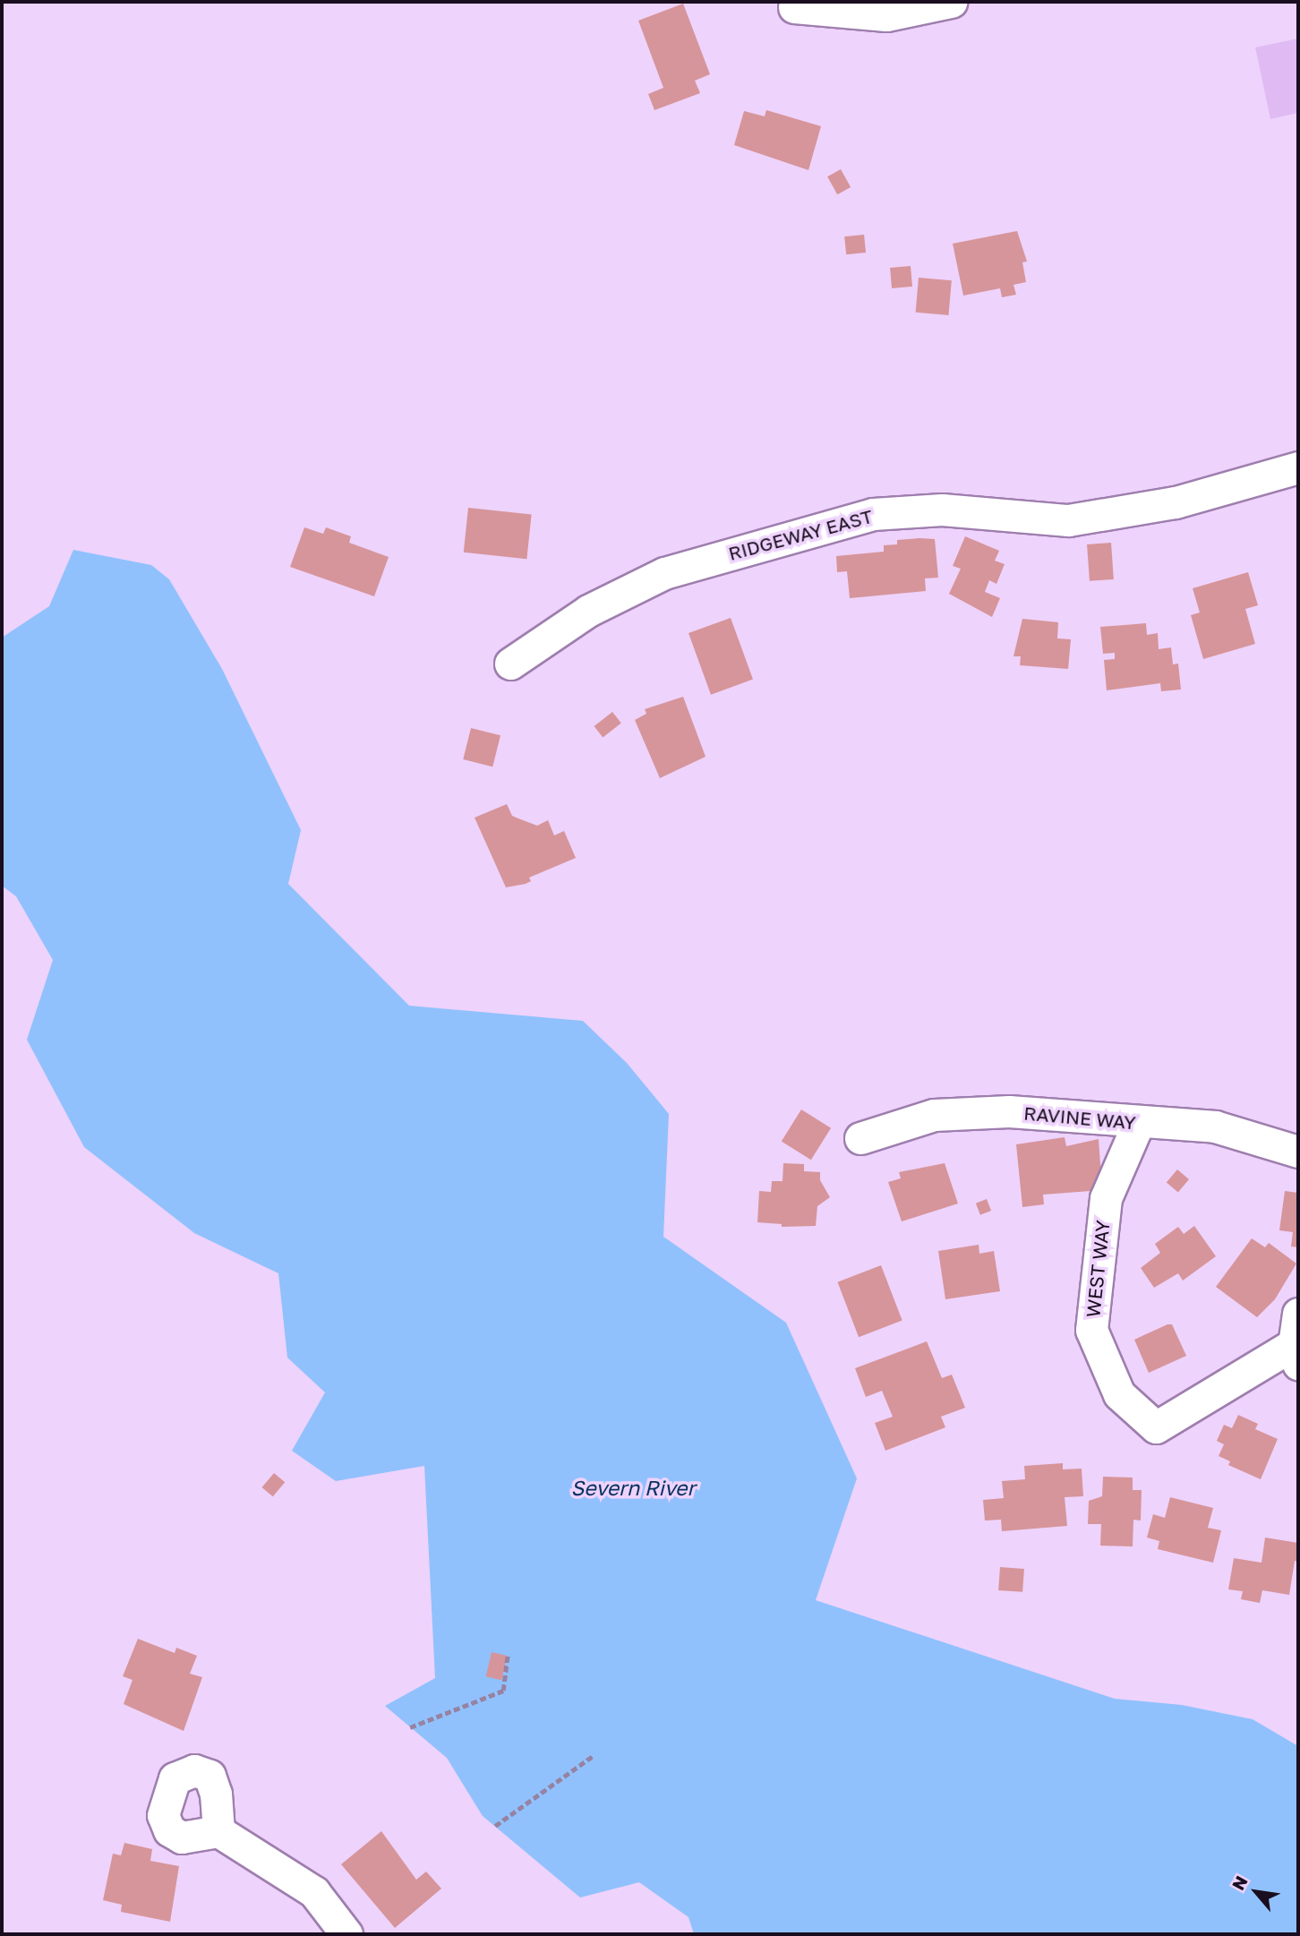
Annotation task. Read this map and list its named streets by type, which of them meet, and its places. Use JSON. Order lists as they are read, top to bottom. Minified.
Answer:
{"streets":{"street":["RIDGEWAY EAST","RAVINE WAY","WEST WAY"]},"crossings":[["RAVINE WAY","WEST WAY"]],"water":["Severn River"],"north":"top left"}
